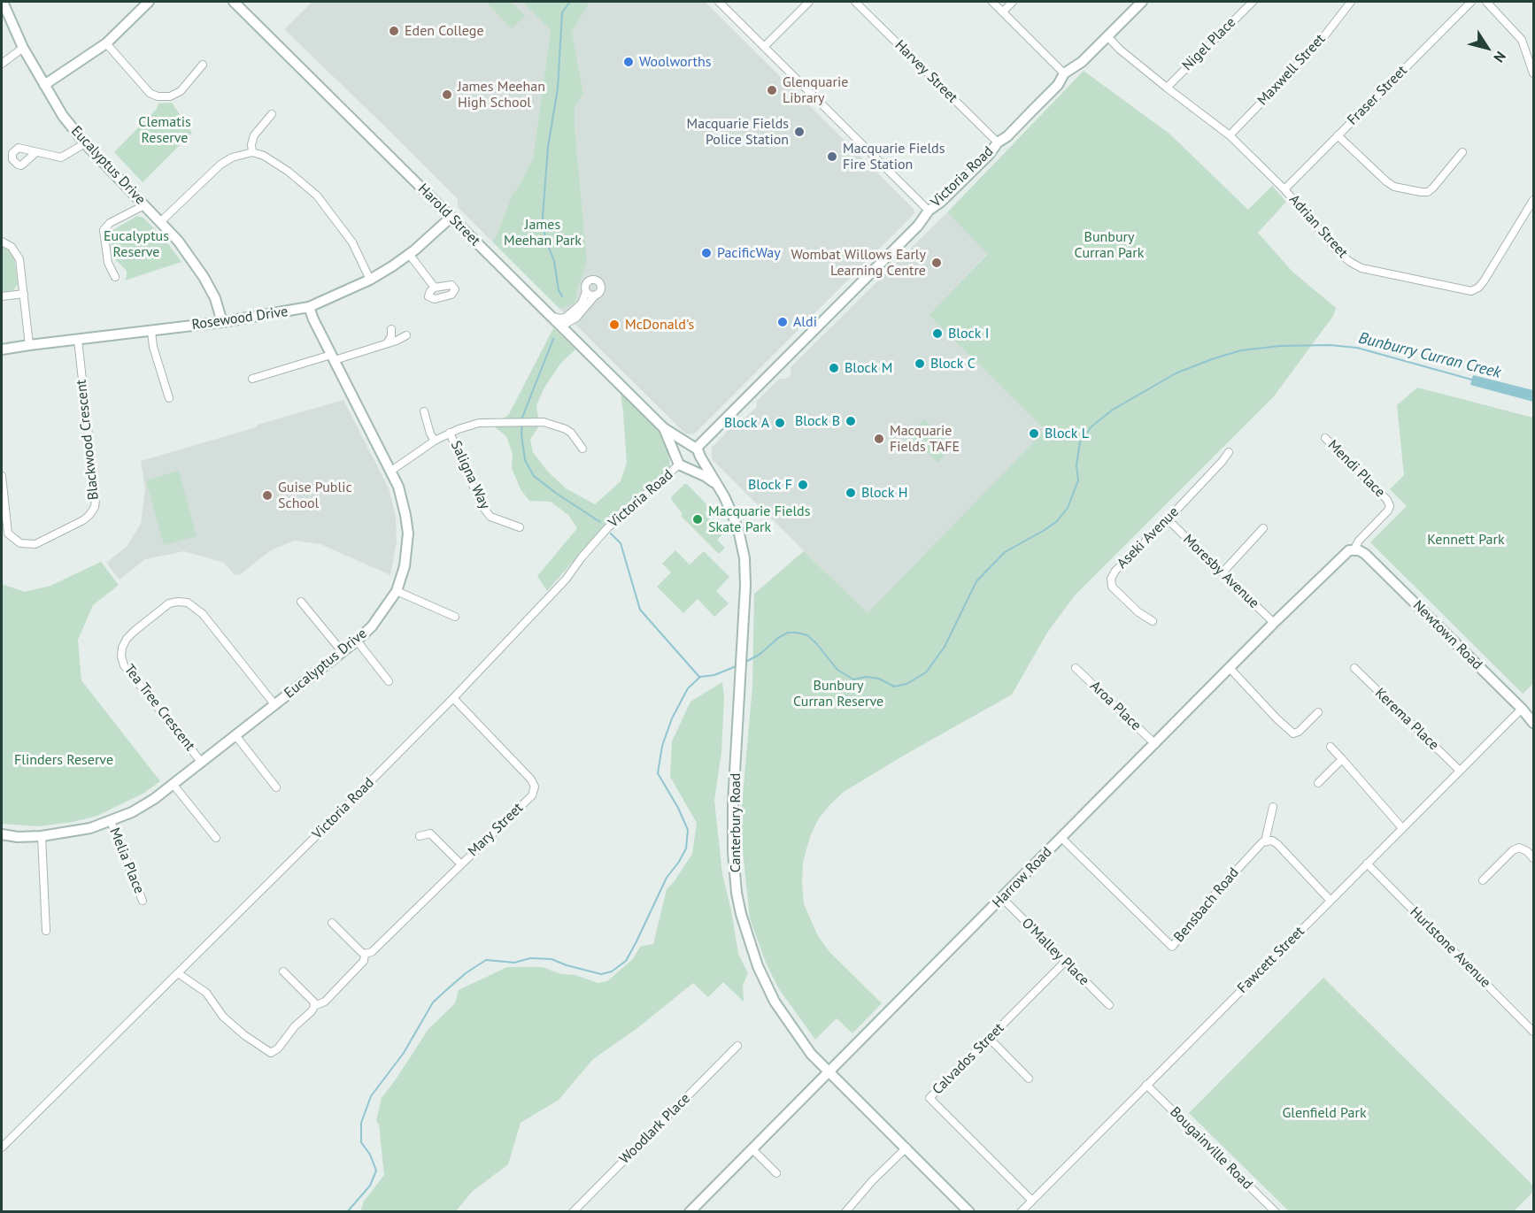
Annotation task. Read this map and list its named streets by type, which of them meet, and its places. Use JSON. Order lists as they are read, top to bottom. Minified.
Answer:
{"streets":{"street":["Nigel Place","Maxwell Street","Harvey Street","Fraser Street","Eucalyptus Drive","Victoria Road","Harold Street","Adrian Street","Rosewood Drive","Blackwood Crescent","Mendi Place","Saligna Way","Aseki Avenue","Moresby Avenue","Newtown Road","Aroa Place","Tea Tree Crescent","Kerema Place","Canterbury Road","Mary Street","Melia Place","Harrow Road","Bensbach Road","Hurlstone Avenue","O'Malley Place","Fawcett Street","Calvados Street","Woodlark Place","Bougainville Road"]},"crossings":[["Nigel Place","Adrian Street"],["Maxwell Street","Adrian Street"],["Harvey Street","Victoria Road"],["Fraser Street","Adrian Street"],["Eucalyptus Drive","Rosewood Drive"],["Eucalyptus Drive","Tea Tree Crescent"],["Eucalyptus Drive","Melia Place"],["Victoria Road","Harold Street"],["Victoria Road","Adrian Street"],["Victoria Road","Canterbury Road"],["Victoria Road","Mary Street"],["Harold Street","Rosewood Drive"],["Harold Street","Canterbury Road"],["Rosewood Drive","Blackwood Crescent"],["Mendi Place","Newtown Road"],["Mendi Place","Harrow Road"],["Aseki Avenue","Moresby Avenue"],["Moresby Avenue","Harrow Road"],["Newtown Road","Harrow Road"],["Newtown Road","Fawcett Street"],["Aroa Place","Harrow Road"],["Kerema Place","Fawcett Street"],["Canterbury Road","Harrow Road"],["Harrow Road","Bensbach Road"],["Harrow Road","O'Malley Place"],["Hurlstone Avenue","Fawcett Street"],["O'Malley Place","Calvados Street"],["Fawcett Street","Calvados Street"],["Fawcett Street","Bougainville Road"]],"water":["Bunburry Curran Creek"],"parks":["Clematis Reserve","James Meehan Park","Eucalyptus Reserve","Bunbury Curran Park","Kennett Park","Bunbury Curran Reserve","Flinders Reserve","Glenfield Park"],"places":["Eden College","Woolworths","Glenquarie Library","James Meehan High School","Macquarie Fields Police Station","Macquarie Fields Fire Station","PacificWay","Wombat Willows Early Learning Centre","Aldi","McDonald's","Block I","Block C","Block M","Block B","Block A","Block L","Macquarie Fields TAFE","Block F","Block H","Guise Public School","Macquarie Fields Skate Park"],"north":"bottom right"}
